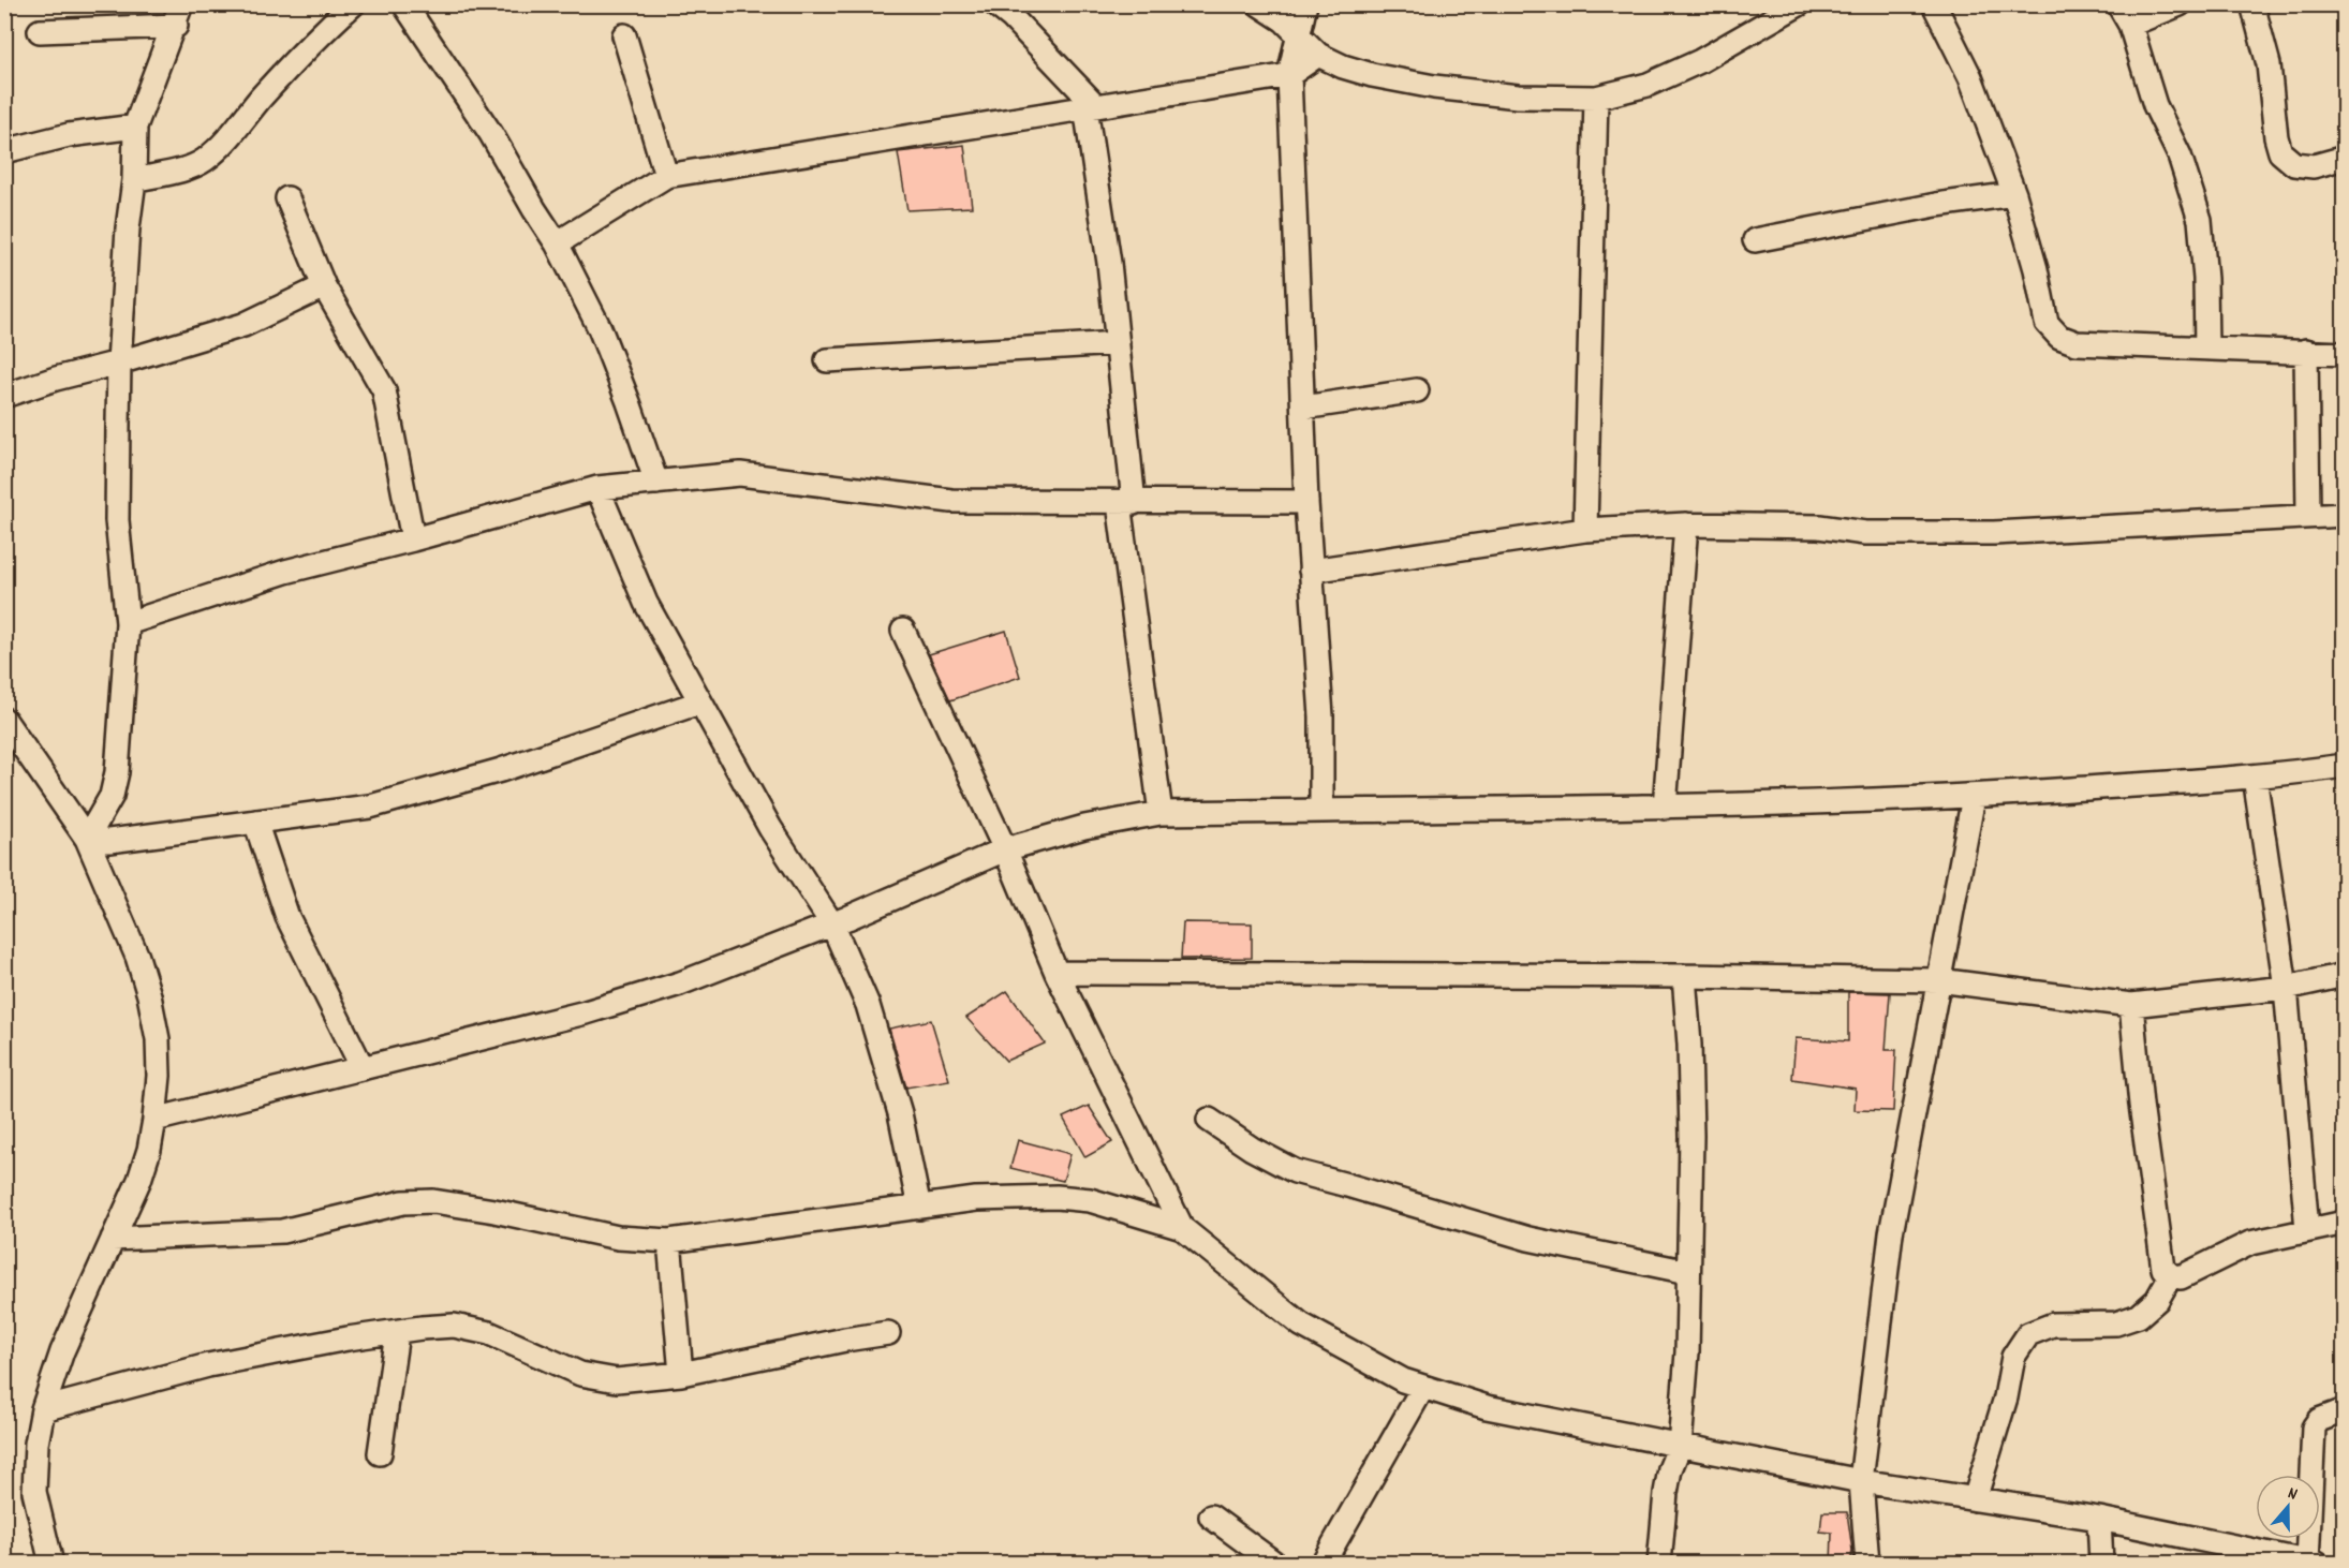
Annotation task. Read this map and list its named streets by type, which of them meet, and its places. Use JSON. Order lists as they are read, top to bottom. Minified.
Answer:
{"north":"top"}
